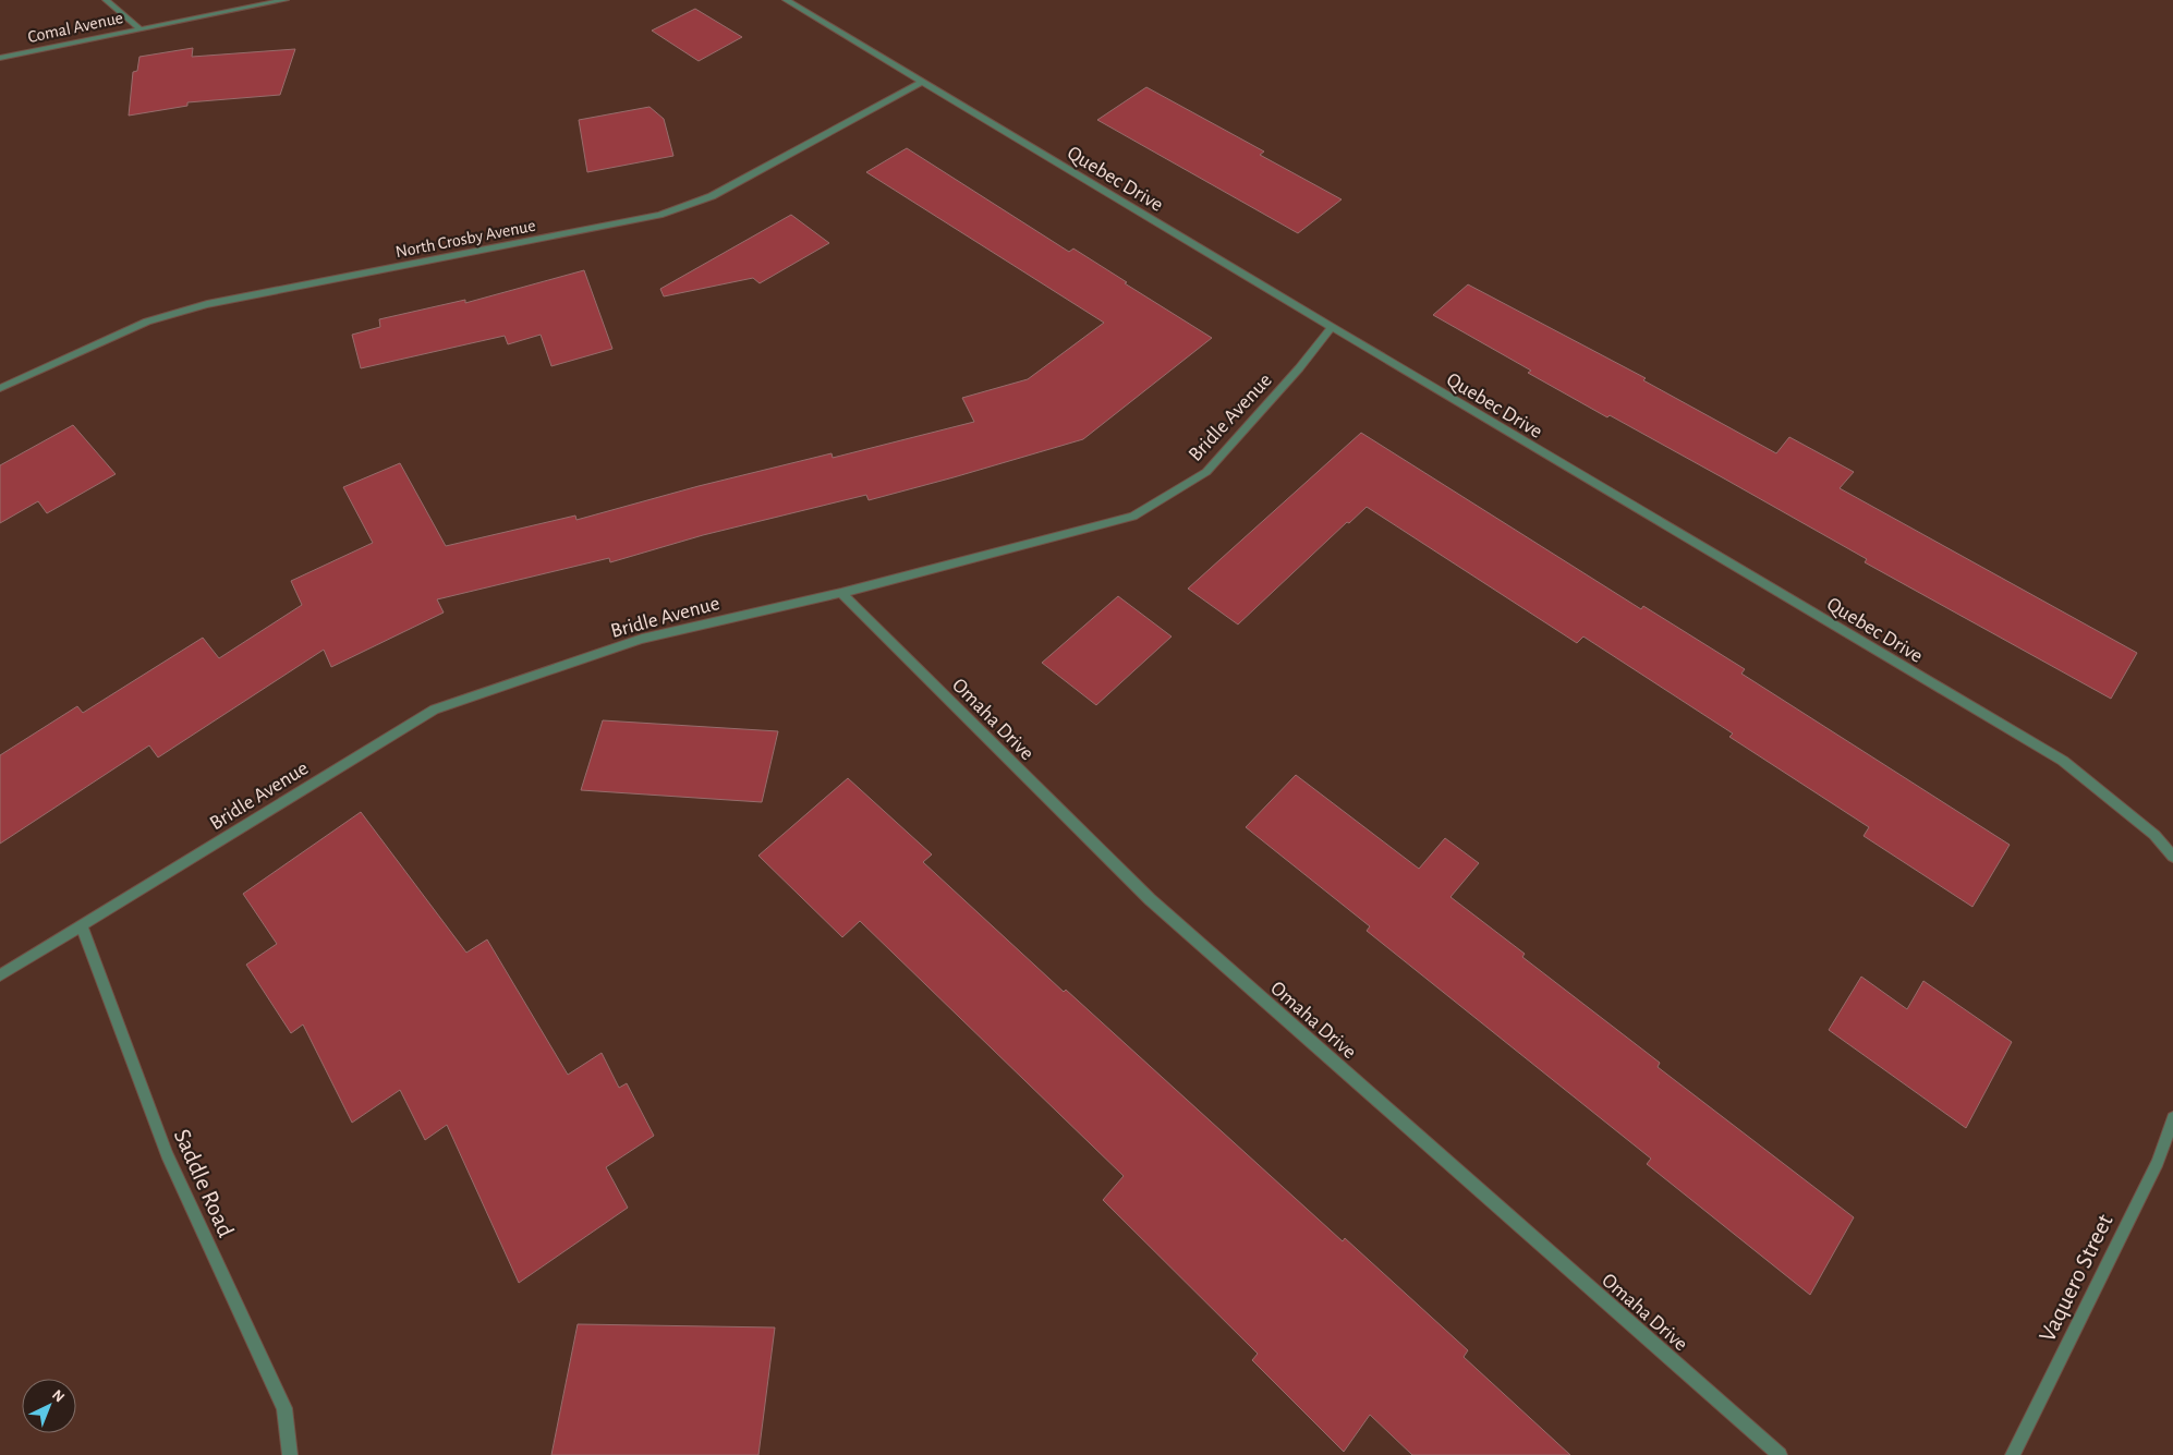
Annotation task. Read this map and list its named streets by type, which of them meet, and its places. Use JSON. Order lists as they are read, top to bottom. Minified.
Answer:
{"streets":{"street":["Comal Avenue","Quebec Drive","North Crosby Avenue","Bridle Avenue","Omaha Drive","Saddle Road","Vaquero Street"]},"crossings":[["Quebec Drive","North Crosby Avenue"],["Quebec Drive","Bridle Avenue"],["Bridle Avenue","Omaha Drive"],["Bridle Avenue","Saddle Road"]],"north":"top right"}
